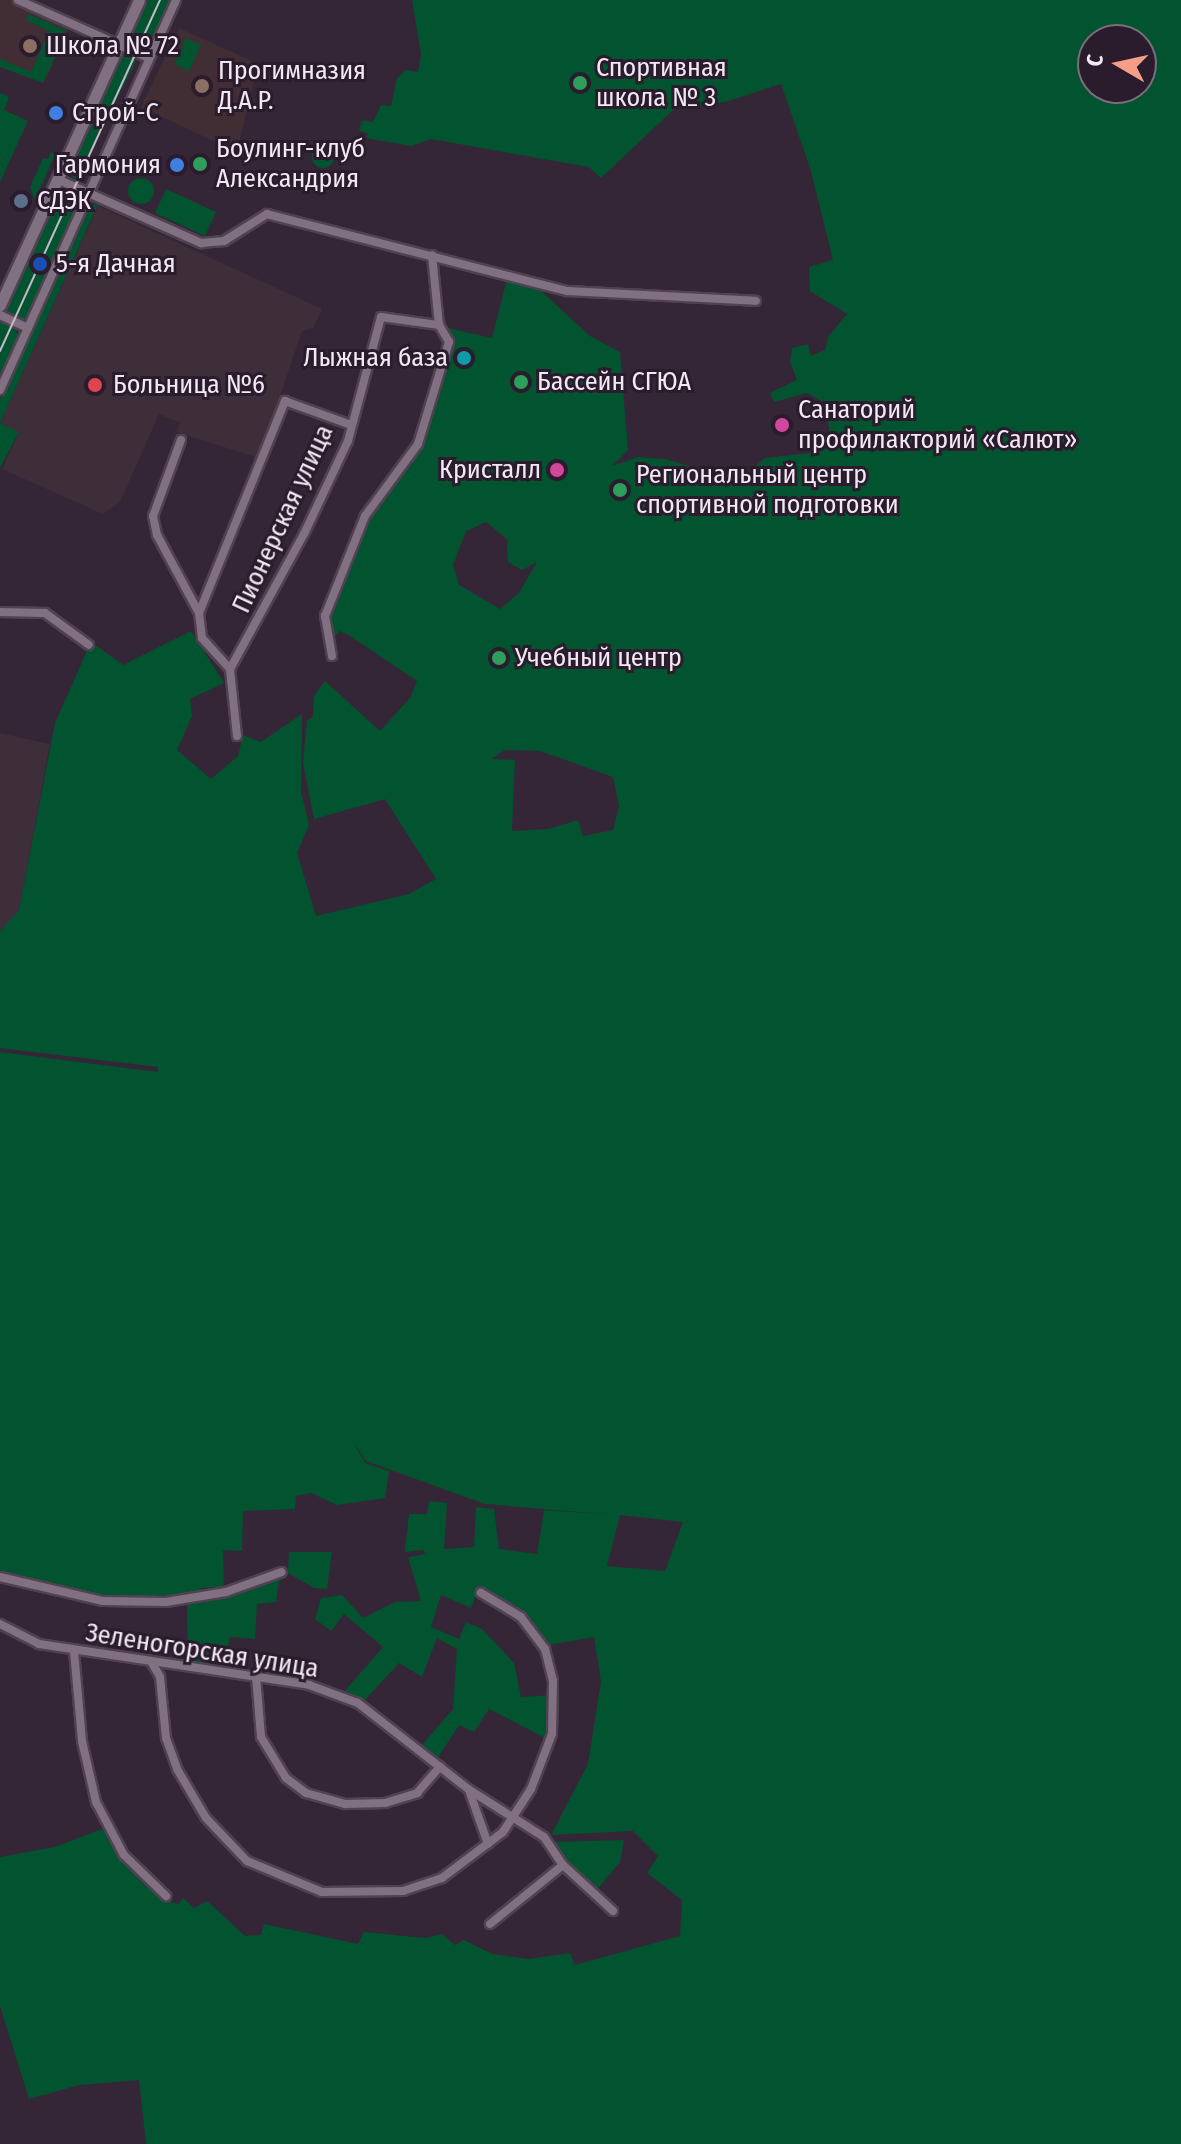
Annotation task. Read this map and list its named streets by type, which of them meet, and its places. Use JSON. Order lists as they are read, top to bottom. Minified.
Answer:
{"streets":{"street":["Пионерская улица","Зеленогорская улица"]},"places":["Школа № 72","Спортивная школа № 3","Прогимназия Д.А.Р.","Строй-С","Боулинг-клуб Александрия","Гармония","СДЭК","5-я Дачная","Лыжная база","Бассейн СГЮА","Больница №6","Санаторий профилакторий «Салют»","Кристалл","Региональный центр спортивной подготовки","Учебный центр"],"north":"left"}
